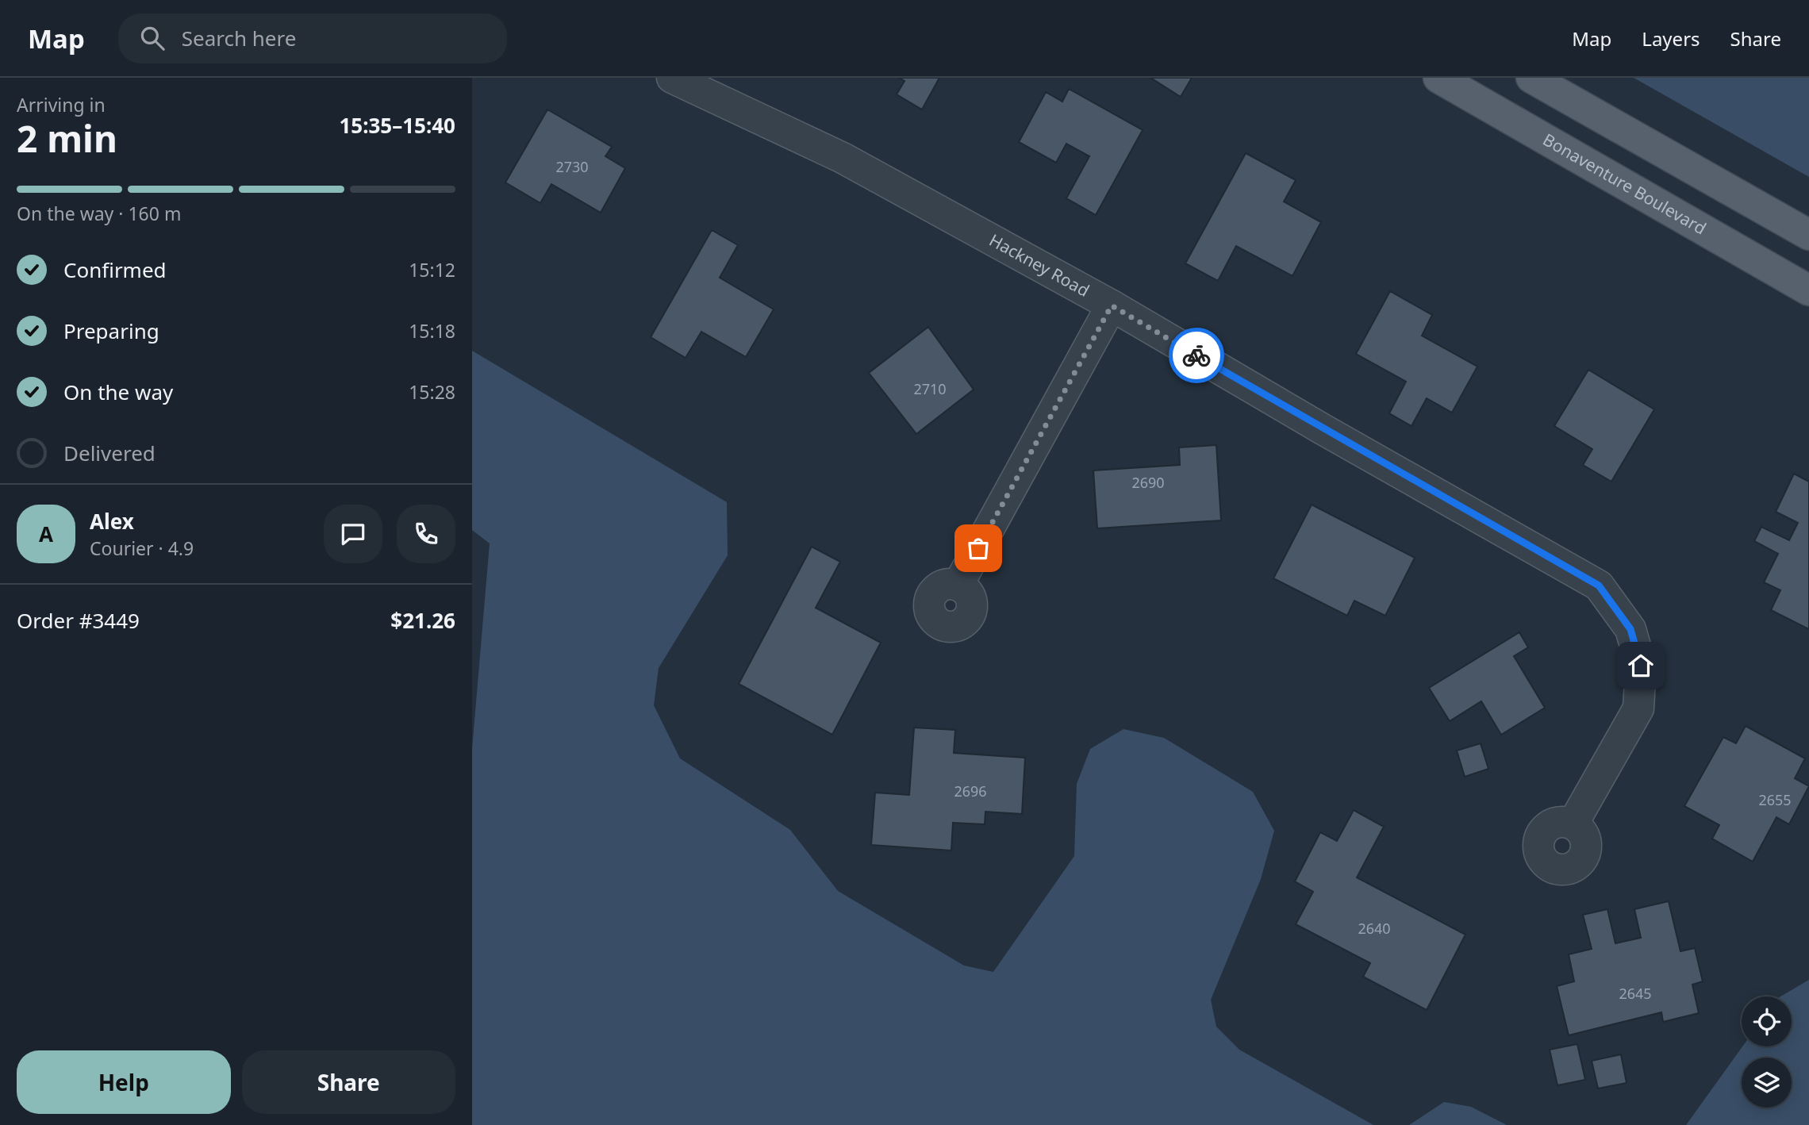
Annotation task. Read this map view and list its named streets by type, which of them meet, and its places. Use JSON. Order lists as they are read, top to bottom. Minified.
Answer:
{"streets":{"main road":["Bonaventure Boulevard"],"street":["Hackney Road"]},"house_numbers":["2730","2710","2690","2696","2655","2640","2645"],"page":{"header":"Map","search":"Search here","nav":["Map","Layers","Share"],"heading":["2 min","Arriving in","15:35–15:40"],"panel":["Alex","Courier · 4.9","Order #3449","$21.26"],"bar":"On the way · 160 m","list":[["Confirmed","15:12"],["Preparing","15:18"],["On the way","15:28"],"Delivered"],"round":"A","buttons":["Help","Share"]}}
